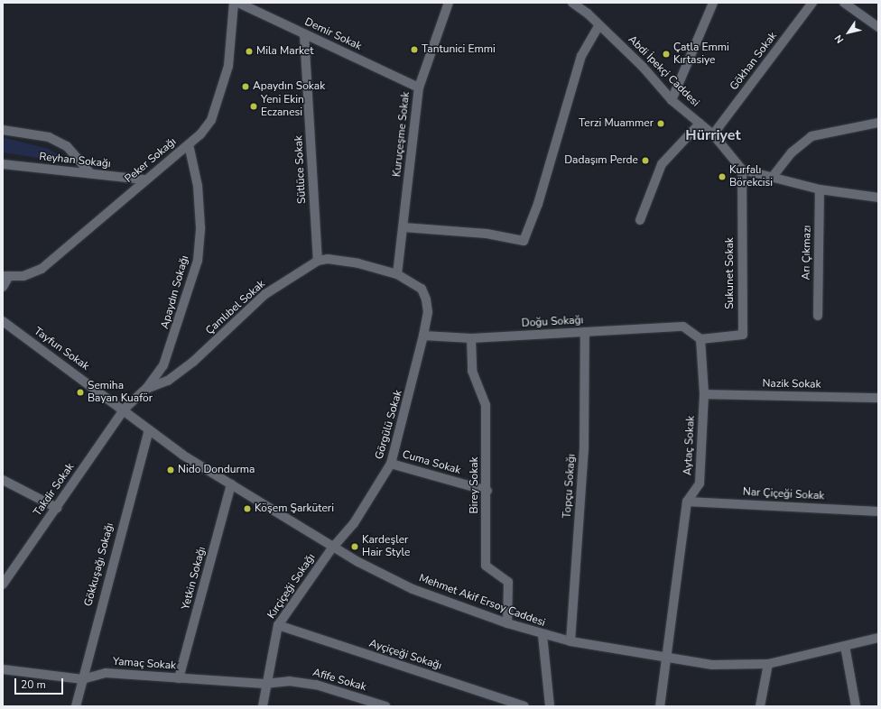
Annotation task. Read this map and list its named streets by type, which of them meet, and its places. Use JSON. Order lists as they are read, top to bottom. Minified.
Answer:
{"streets":{"street":["Demir Sokak","Gökhan Sokak","Abdi İpekçi Caddesi","Kuruçeşme Sokak","Reyhan Sokağı","Peker Sokağı","Sütlüce Sokak","Arı Çıkmazı","Sukunet Sokak","Apaydın Sokağı","Çamlıbel Sokak","Doğu Sokağı","Tayfun Sokak","Nazik Sokak","Görgülü Sokak","Aytaç Sokak","Cuma Sokak","Birey Sokak","Topçu Sokağı","Takdir Sokak","Nar Çiçeği Sokak","Gökkuşağı Sokağı","Yetkin Sokağı","Kırçiçeği Sokağı","Mehmet Akif Ersoy Caddesi","Ayçiçeği Sokağı","Yamaç Sokak","Afife Sokak"]},"crossings":[["Demir Sokak","Kuruçeşme Sokak"],["Demir Sokak","Sütlüce Sokak"],["Gökhan Sokak","Abdi İpekçi Caddesi"],["Abdi İpekçi Caddesi","Sukunet Sokak"],["Reyhan Sokağı","Peker Sokağı"],["Peker Sokağı","Apaydın Sokağı"],["Sütlüce Sokak","Çamlıbel Sokak"],["Sukunet Sokak","Doğu Sokağı"],["Sukunet Sokak","Aytaç Sokak"],["Apaydın Sokağı","Çamlıbel Sokak"],["Apaydın Sokağı","Tayfun Sokak"],["Apaydın Sokağı","Takdir Sokak"],["Apaydın Sokağı","Mehmet Akif Ersoy Caddesi"],["Doğu Sokağı","Görgülü Sokak"],["Doğu Sokağı","Aytaç Sokak"],["Doğu Sokağı","Birey Sokak"],["Doğu Sokağı","Topçu Sokağı"],["Tayfun Sokak","Takdir Sokak"],["Tayfun Sokak","Mehmet Akif Ersoy Caddesi"],["Nazik Sokak","Aytaç Sokak"],["Görgülü Sokak","Cuma Sokak"],["Görgülü Sokak","Kırçiçeği Sokağı"],["Görgülü Sokak","Mehmet Akif Ersoy Caddesi"],["Aytaç Sokak","Nar Çiçeği Sokak"],["Aytaç Sokak","Mehmet Akif Ersoy Caddesi"],["Cuma Sokak","Birey Sokak"],["Birey Sokak","Mehmet Akif Ersoy Caddesi"],["Topçu Sokağı","Mehmet Akif Ersoy Caddesi"],["Takdir Sokak","Mehmet Akif Ersoy Caddesi"],["Gökkuşağı Sokağı","Mehmet Akif Ersoy Caddesi"],["Gökkuşağı Sokağı","Yamaç Sokak"],["Yetkin Sokağı","Mehmet Akif Ersoy Caddesi"],["Yetkin Sokağı","Yamaç Sokak"],["Kırçiçeği Sokağı","Mehmet Akif Ersoy Caddesi"],["Kırçiçeği Sokağı","Ayçiçeği Sokağı"],["Kırçiçeği Sokağı","Yamaç Sokak"],["Kırçiçeği Sokağı","Afife Sokak"],["Yamaç Sokak","Afife Sokak"]],"districts":["Hürriyet"],"places":["Tantunici Emmi","Mila Market","Çatla Emmi Kırtasiye","Apaydın Sokak","Yeni Ekin Eczanesi","Terzi Muammer","Dadaşım Perde","Kurfalı Börekcisi","Semiha Bayan Kuaför","Nido Dondurma","Köşem Şarküteri","Kardeşler Hair Style"],"scale_bar":"20 m","north":"bottom left"}
